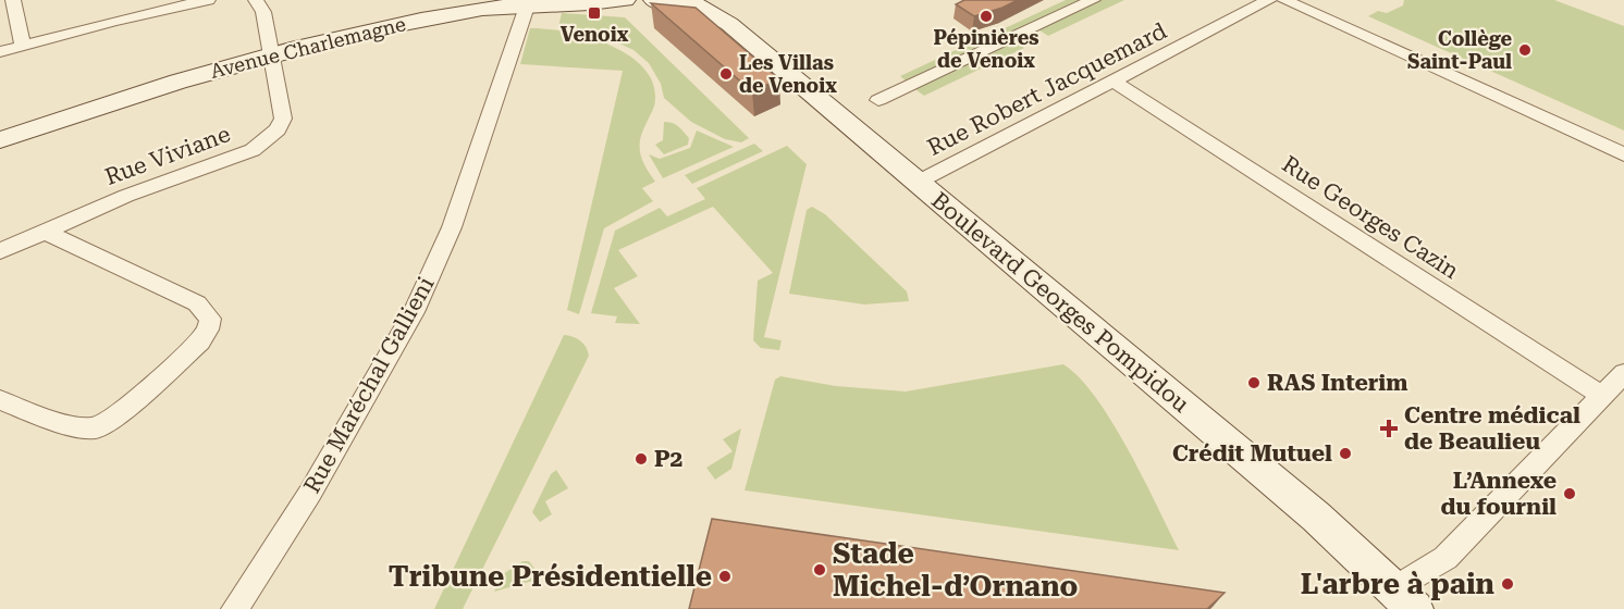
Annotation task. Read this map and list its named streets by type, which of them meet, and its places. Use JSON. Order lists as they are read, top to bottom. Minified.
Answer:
{"streets":{"street":["Avenue Charlemagne","Rue Robert Jacquemard","Rue Viviane","Rue Georges Cazin","Boulevard Georges Pompidou","Rue Maréchal Gallieni"]},"crossings":[["Avenue Charlemagne","Rue Viviane"],["Avenue Charlemagne","Rue Maréchal Gallieni"],["Rue Robert Jacquemard","Rue Georges Cazin"],["Rue Robert Jacquemard","Boulevard Georges Pompidou"]],"places":{"transit":["Venoix"],"other":["Pépinières de Venoix","Collège Saint-Paul","Les Villas de Venoix","RAS Interim","Crédit Mutuel","P2","L’Annexe du fournil","Stade Michel-d’Ornano","Tribune Présidentielle","L'arbre à pain"],"health":["Centre médical de Beaulieu"]}}
